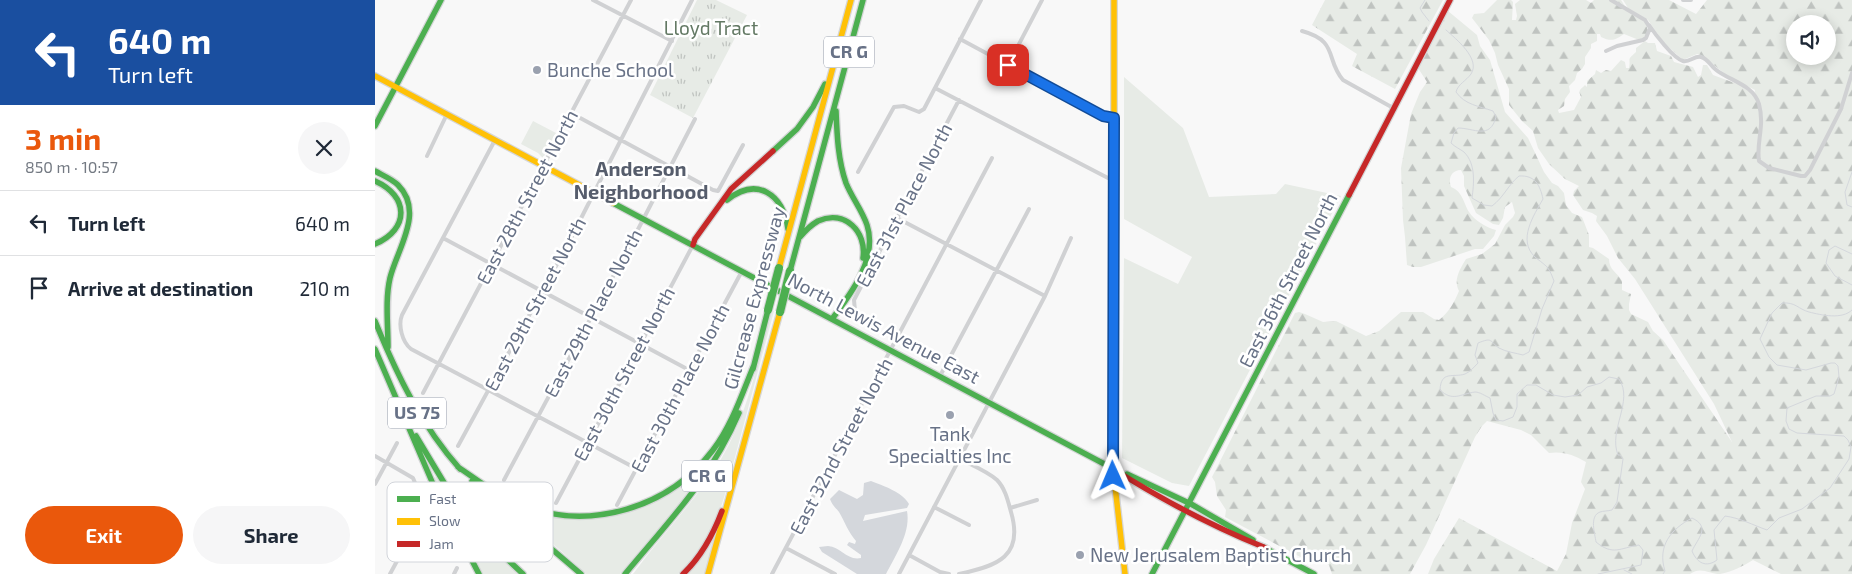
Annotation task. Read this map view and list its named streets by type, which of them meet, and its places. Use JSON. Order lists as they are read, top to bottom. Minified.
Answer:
{"streets":{"main road":["CR G","East 36th Street North","Gilcrease Expressway","North Lewis Avenue East","US 75"],"street":["East 28th Street North","East 31st Place North","East 29th Street North","East 29th Place North","East 30th Street North","East 30th Place North","East 32nd Street North"]},"crossings":[["East 28th Street North","North Lewis Avenue East"],["East 36th Street North","North Lewis Avenue East"],["East 29th Street North","North Lewis Avenue East"],["East 29th Place North","North Lewis Avenue East"],["North Lewis Avenue East","East 30th Street North"],["North Lewis Avenue East","East 30th Place North"],["North Lewis Avenue East","East 32nd Street North"]],"districts":["Anderson Neighborhood"],"parks":["Lloyd Tract"],"places":["Bunche School","Tank Specialties Inc","New Jerusalem Baptist Church"],"legend":["Fast","Slow","Jam"],"page":{"turn":["640 m","Turn left"],"heading":["3 min","850 m · 10:57"],"list":[{"name":"Turn left","value":"640 m"},{"name":"Arrive at destination","value":"210 m"}],"buttons":["Exit","Share"]}}
